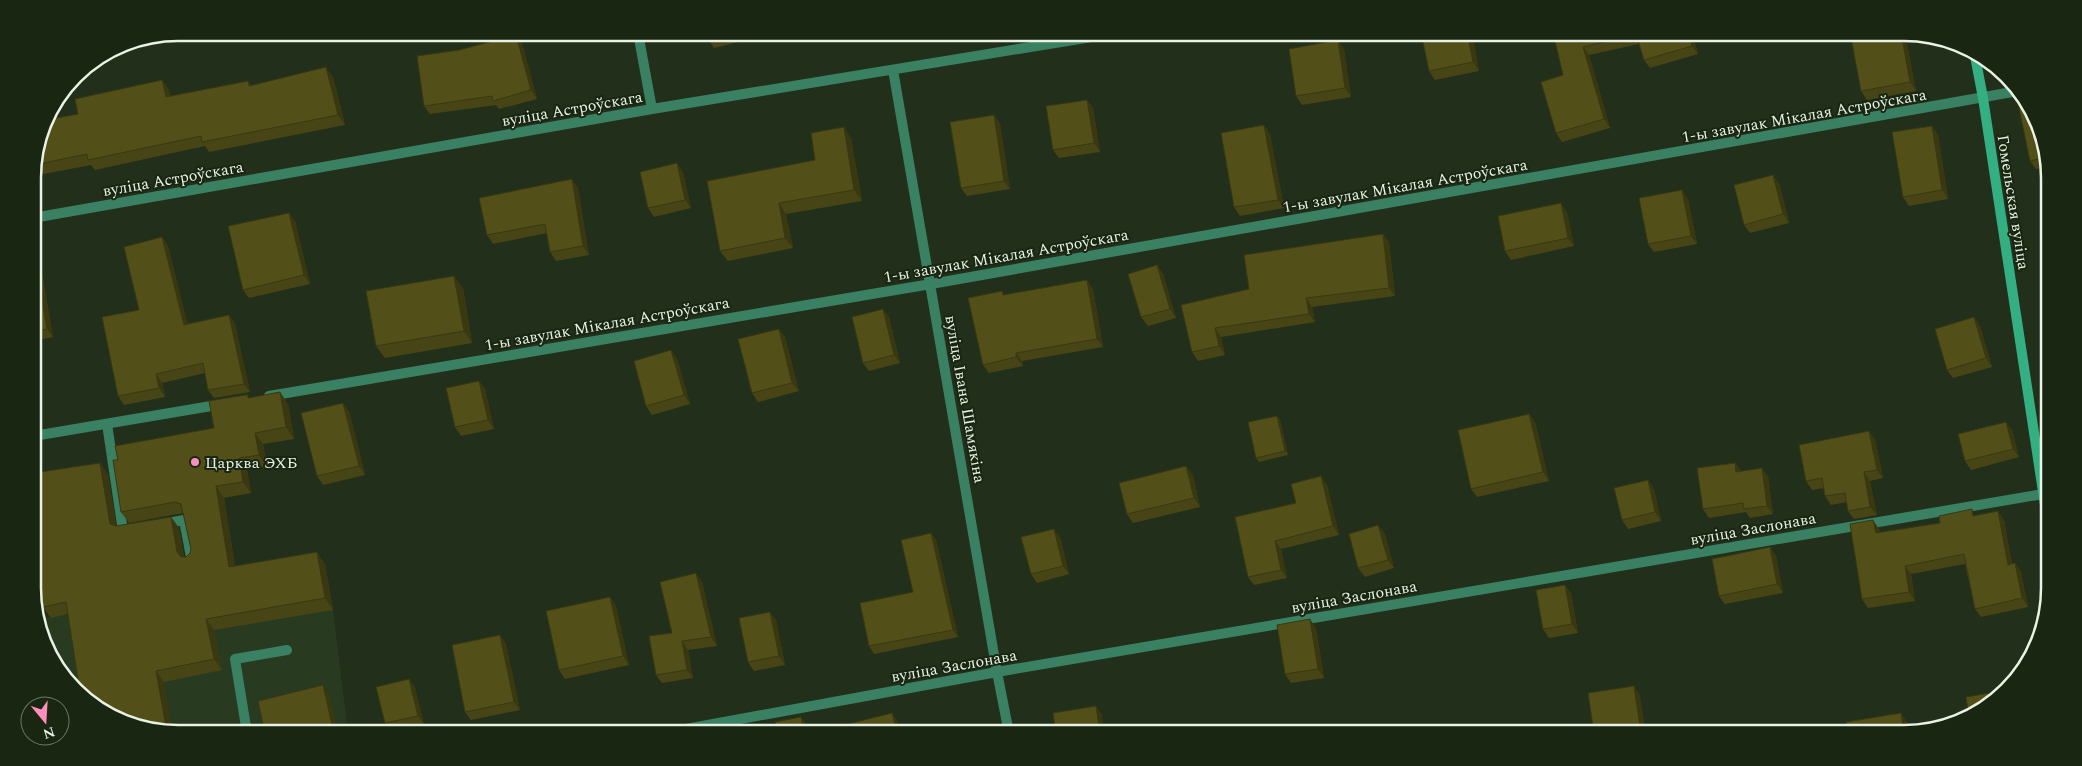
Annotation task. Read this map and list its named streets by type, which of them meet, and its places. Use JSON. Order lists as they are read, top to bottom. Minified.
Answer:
{"streets":{"street":["вуліца Астроўскага","1-ы завулак Мікалая Астроўскага","Гомельская вуліца","вуліца Івана Шамякіна","вуліца Заслонава"]},"crossings":[["вуліца Астроўскага","вуліца Івана Шамякіна"],["1-ы завулак Мікалая Астроўскага","Гомельская вуліца"],["1-ы завулак Мікалая Астроўскага","вуліца Івана Шамякіна"],["вуліца Івана Шамякіна","вуліца Заслонава"]],"places":["Царква ЭХБ"],"north":"bottom"}
